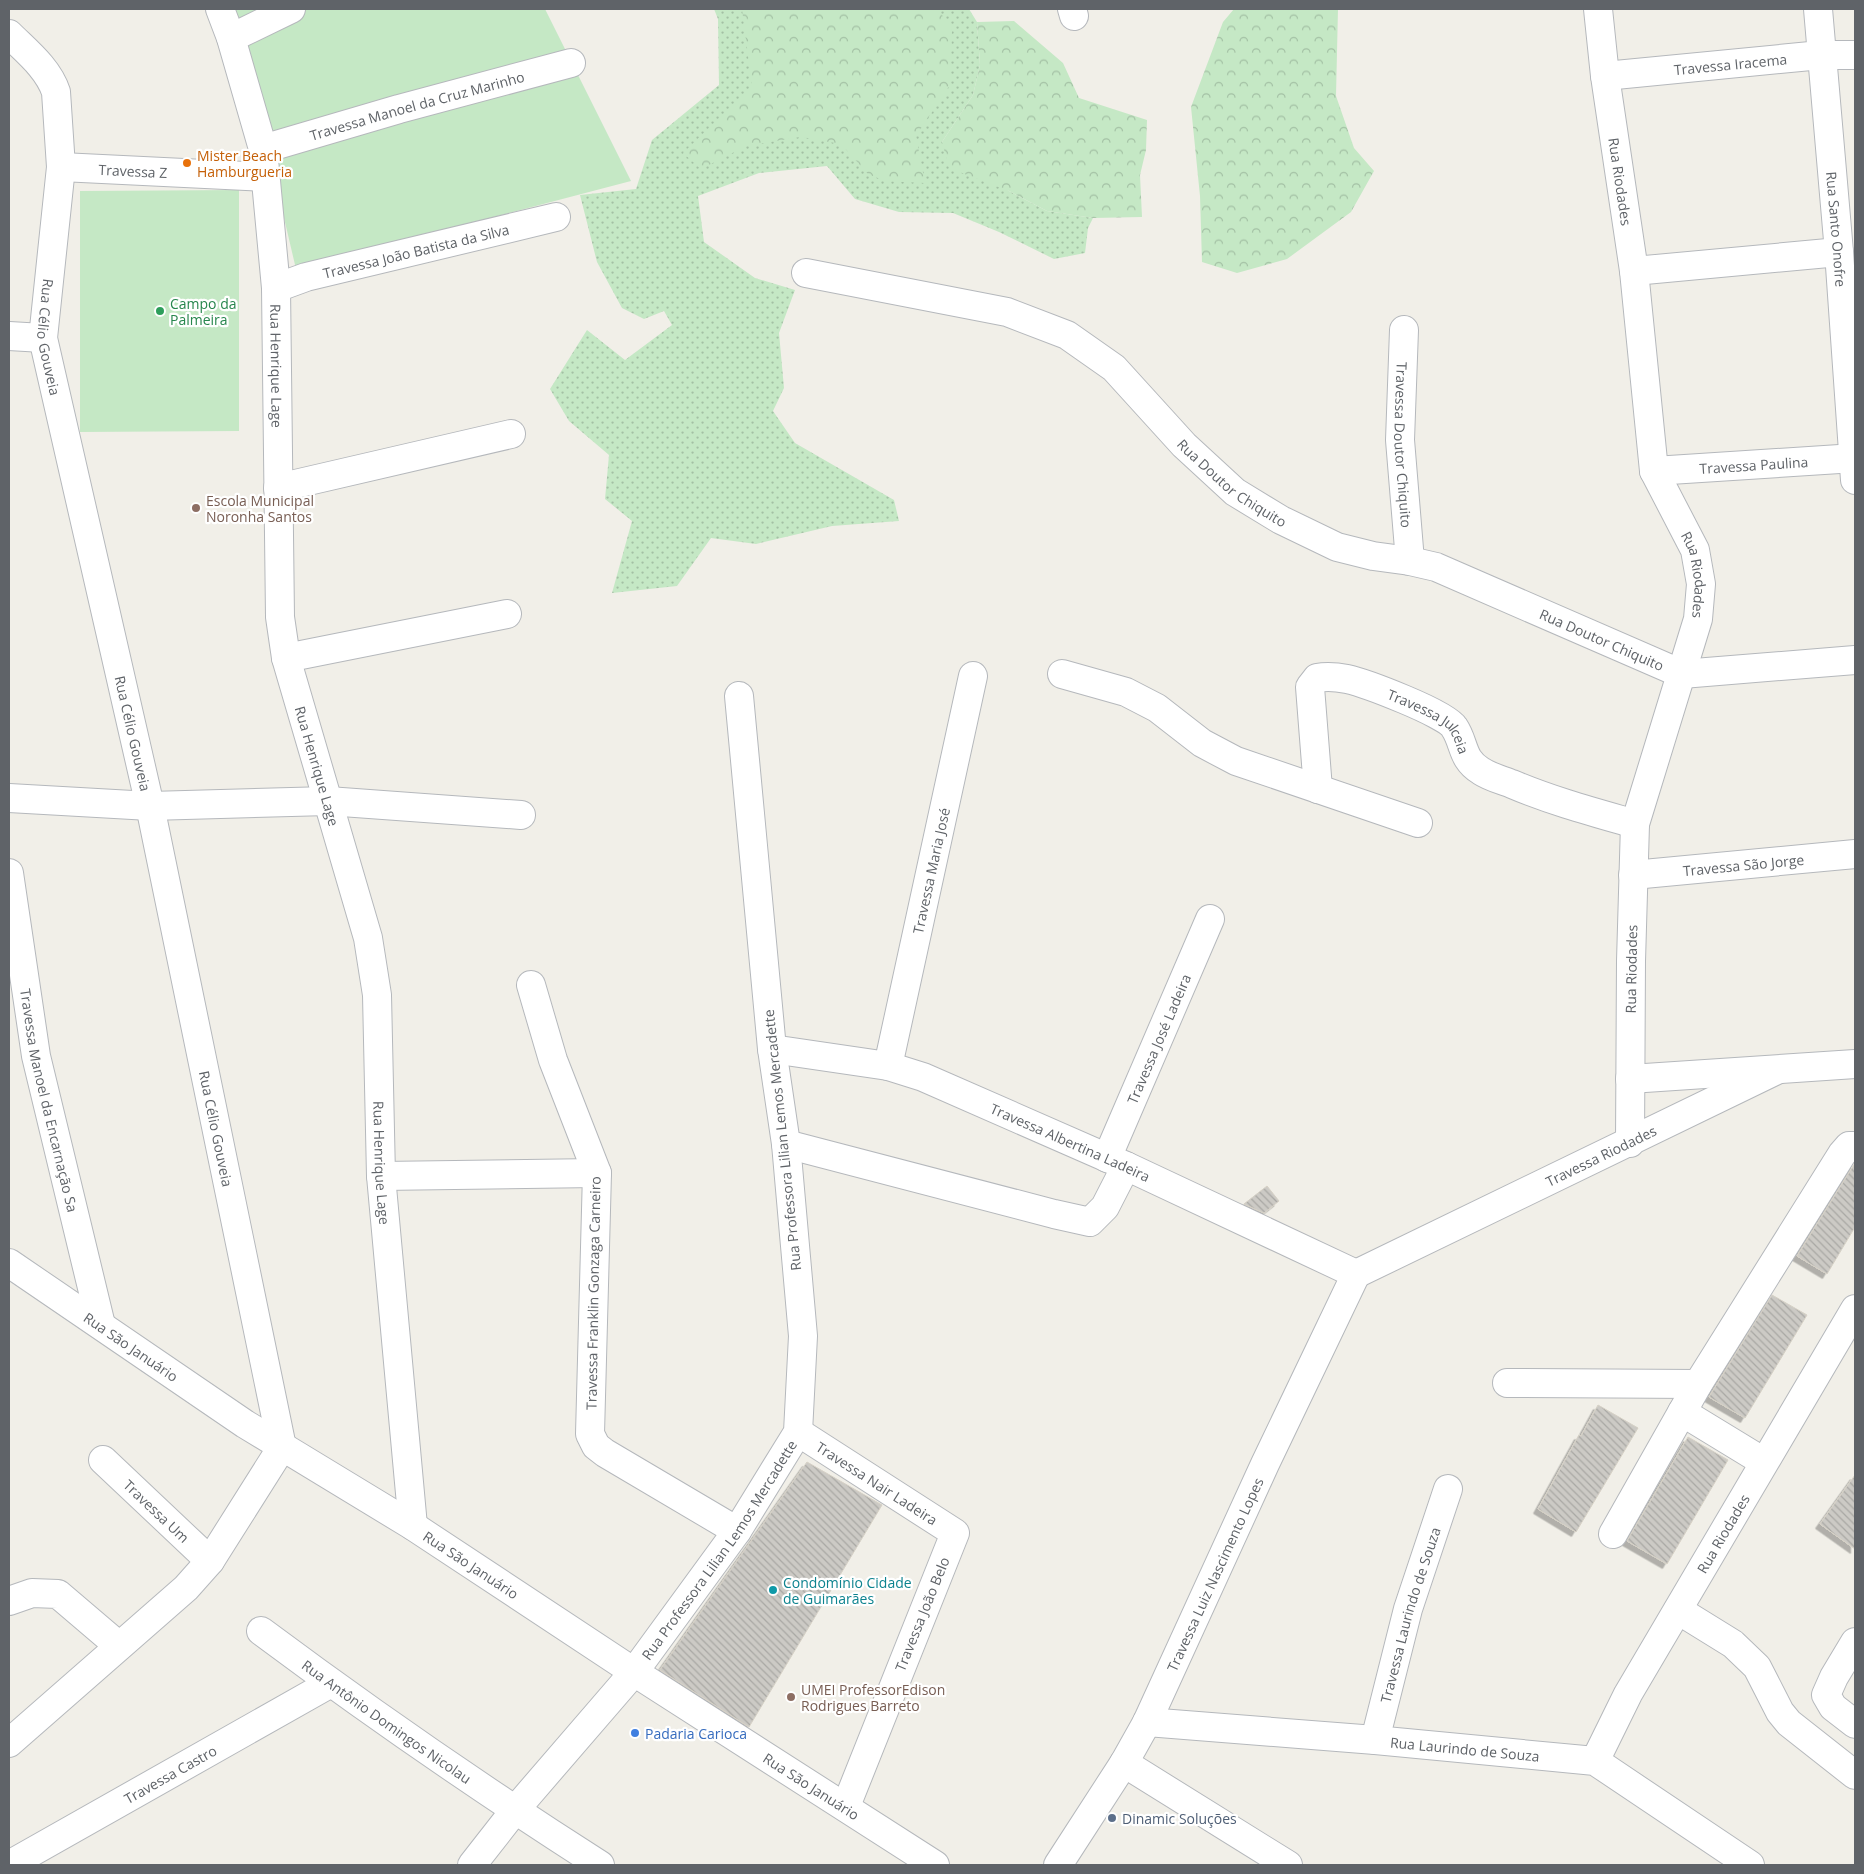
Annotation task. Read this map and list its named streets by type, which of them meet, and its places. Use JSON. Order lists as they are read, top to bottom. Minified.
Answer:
{"streets":{"street":["Travessa Iracema","Travessa Manoel da Cruz Marinho","Travessa Z","Rua Riodades","Rua Santo Onofre","Travessa João Batista da Silva","Rua Célio Gouveia","Rua Henrique Lage","Travessa Doutor Chiquito","Travessa Paulina","Rua Doutor Chiquito","Travessa Julceia","Travessa São Jorge","Travessa Maria José","Travessa José Ladeira","Travessa Manoel da Encarnação Sa","Rua Professora Lilian Lemos Mercadette","Travessa Albertina Ladeira","Travessa Riodades","Travessa Franklin Gonzaga Carneiro","Rua São Januário","Travessa Nair Ladeira","Travessa Um","Travessa Luiz Nascimento Lopes","Travessa João Belo","Travessa Laurindo de Souza","Rua Antônio Domingos Nicolau","Rua Laurindo de Souza","Travessa Castro"]},"crossings":[["Travessa Iracema","Rua Riodades"],["Travessa Iracema","Rua Santo Onofre"],["Travessa Manoel da Cruz Marinho","Rua Henrique Lage"],["Travessa Z","Rua Célio Gouveia"],["Travessa Z","Rua Henrique Lage"],["Rua Riodades","Travessa Paulina"],["Rua Riodades","Rua Doutor Chiquito"],["Rua Riodades","Travessa Julceia"],["Rua Riodades","Travessa São Jorge"],["Rua Riodades","Travessa Riodades"],["Rua Riodades","Rua Laurindo de Souza"],["Rua Santo Onofre","Travessa Paulina"],["Travessa João Batista da Silva","Rua Henrique Lage"],["Rua Célio Gouveia","Rua São Januário"],["Rua Henrique Lage","Rua São Januário"],["Travessa Doutor Chiquito","Rua Doutor Chiquito"],["Travessa Maria José","Travessa Albertina Ladeira"],["Travessa José Ladeira","Rua Professora Lilian Lemos Mercadette"],["Travessa José Ladeira","Travessa Albertina Ladeira"],["Travessa Manoel da Encarnação Sa","Rua São Januário"],["Rua Professora Lilian Lemos Mercadette","Travessa Albertina Ladeira"],["Rua Professora Lilian Lemos Mercadette","Travessa Franklin Gonzaga Carneiro"],["Rua Professora Lilian Lemos Mercadette","Rua São Januário"],["Rua Professora Lilian Lemos Mercadette","Travessa Nair Ladeira"],["Rua Professora Lilian Lemos Mercadette","Rua Antônio Domingos Nicolau"],["Travessa Albertina Ladeira","Travessa Riodades"],["Travessa Albertina Ladeira","Travessa Luiz Nascimento Lopes"],["Travessa Riodades","Travessa Luiz Nascimento Lopes"],["Rua São Januário","Travessa João Belo"],["Travessa Nair Ladeira","Travessa João Belo"],["Travessa Luiz Nascimento Lopes","Rua Laurindo de Souza"],["Travessa Laurindo de Souza","Rua Laurindo de Souza"],["Rua Antônio Domingos Nicolau","Travessa Castro"]],"places":["Mister Beach Hamburgueria","Campo da Palmeira","Escola Municipal Noronha Santos","Condomínio Cidade de Guimarães","UMEI ProfessorEdison Rodrigues Barreto","Padaria Carioca","Dinamic Soluções"]}
